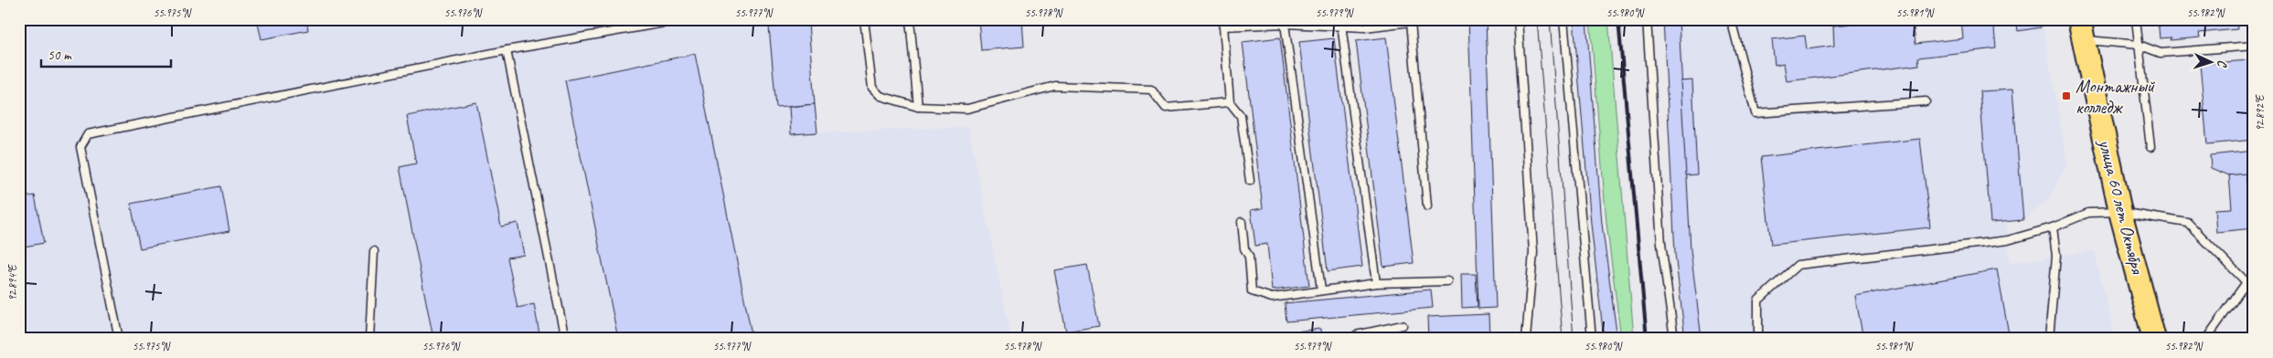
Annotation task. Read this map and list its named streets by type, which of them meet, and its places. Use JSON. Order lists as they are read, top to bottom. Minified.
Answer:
{"streets":{"main road":["улица 60 лет Октября"]},"places":{"transit":["Монтажный колледж"]},"scale_bar":"50 m","north":"right","coordinates":["55.975°N","55.976°N","55.977°N","55.978°N","55.979°N","55.980°N","55.981°N","55.982°N","92.892°E","92.894°E"]}
